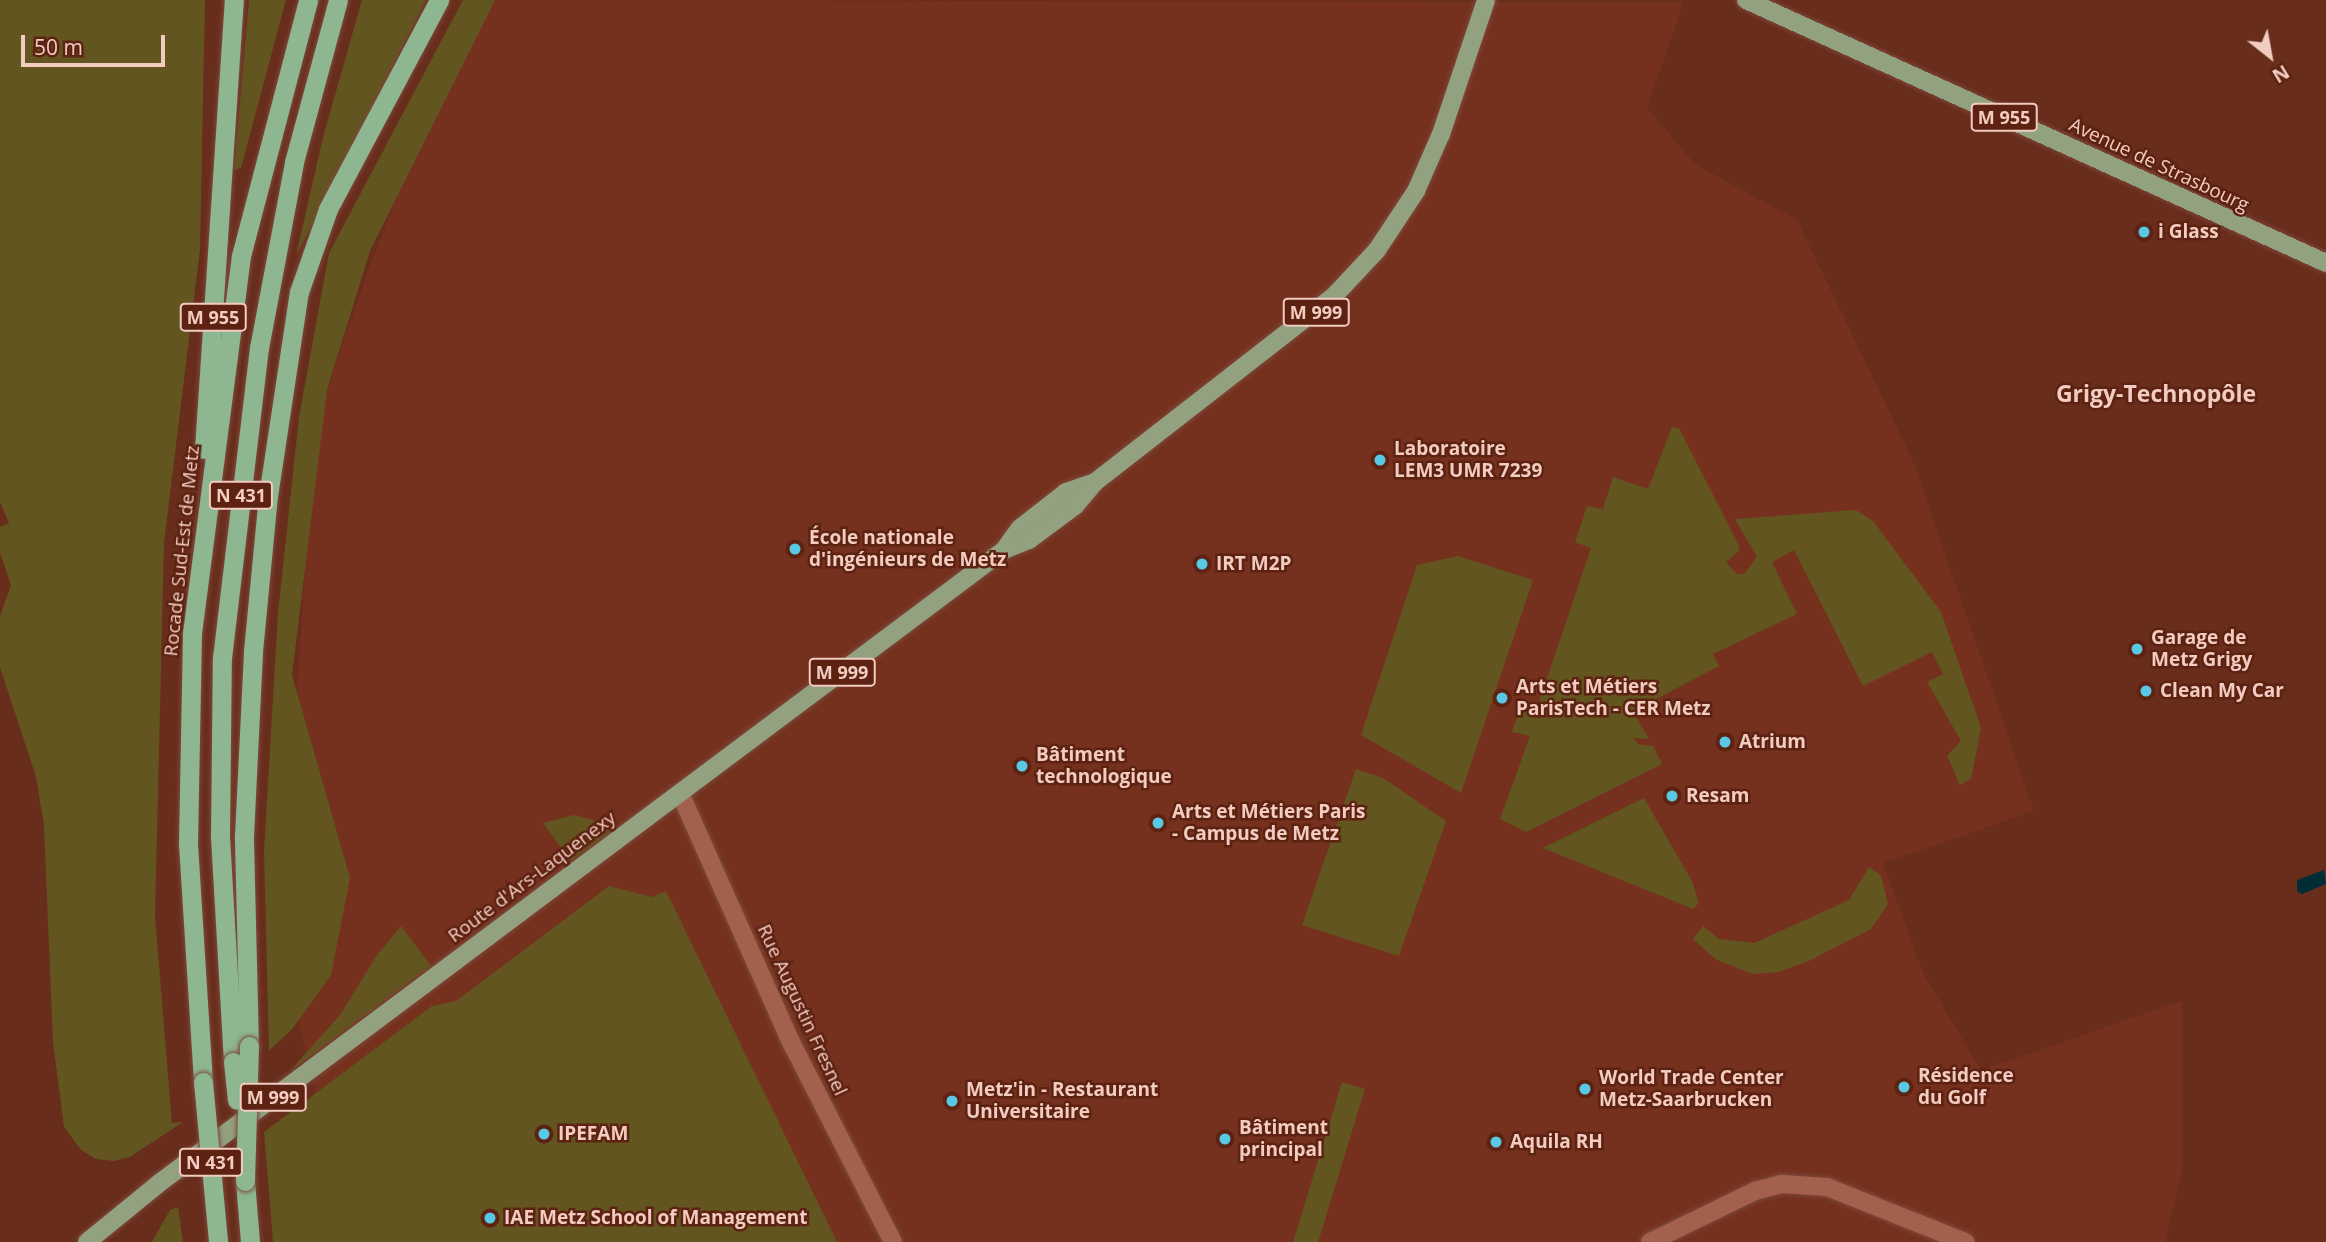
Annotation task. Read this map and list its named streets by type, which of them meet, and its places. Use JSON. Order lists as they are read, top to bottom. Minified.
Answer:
{"streets":{"highway":["M 955","N 431","Rocade Sud-Est de Metz"],"main road":["Avenue de Strasbourg","M 999","Route d'Ars-Laquenexy"],"street":["Rue Augustin Fresnel"]},"crossings":[["M 955","Rocade Sud-Est de Metz"],["Route d'Ars-Laquenexy","Rue Augustin Fresnel"]],"districts":["Grigy-Technopôle"],"places":["i Glass","Laboratoire LEM3 UMR 7239","École nationale d'ingénieurs de Metz","IRT M2P","Garage de Metz Grigy","Clean My Car","Arts et Métiers ParisTech - CER Metz","Atrium","Bâtiment technologique","Resam","Arts et Métiers Paris - Campus de Metz","Résidence du Golf","World Trade Center Metz-Saarbrucken","Metz'in - Restaurant Universitaire","IPEFAM","Bâtiment principal","Aquila RH","IAE Metz School of Management"],"scale_bar":"50 m","north":"bottom right"}
